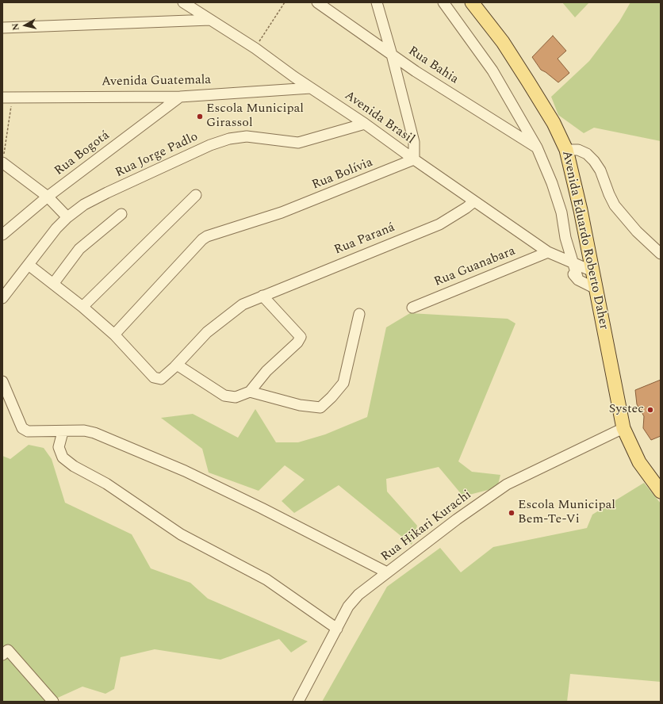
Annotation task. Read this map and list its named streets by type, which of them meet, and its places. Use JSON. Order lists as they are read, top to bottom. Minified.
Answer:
{"streets":{"main road":["Avenida Eduardo Roberto Daher"],"street":["Rua Bahia","Avenida Guatemala","Avenida Brasil","Rua Bogotá","Rua Jorge Padlo","Rua Bolívia","Rua Paraná","Rua Guanabara","Rua Hikari Kurachi"]},"crossings":[["Avenida Guatemala","Avenida Brasil"],["Avenida Guatemala","Rua Bogotá"],["Avenida Brasil","Rua Jorge Padlo"],["Avenida Brasil","Rua Bolívia"],["Avenida Brasil","Rua Paraná"],["Avenida Brasil","Avenida Eduardo Roberto Daher"],["Avenida Brasil","Rua Guanabara"],["Rua Jorge Padlo","Rua Paraná"],["Rua Bolívia","Rua Paraná"],["Avenida Eduardo Roberto Daher","Rua Hikari Kurachi"]],"places":["Escola Municipal Girassol","Systec","Escola Municipal Bem-Te-Vi"],"north":"left"}
